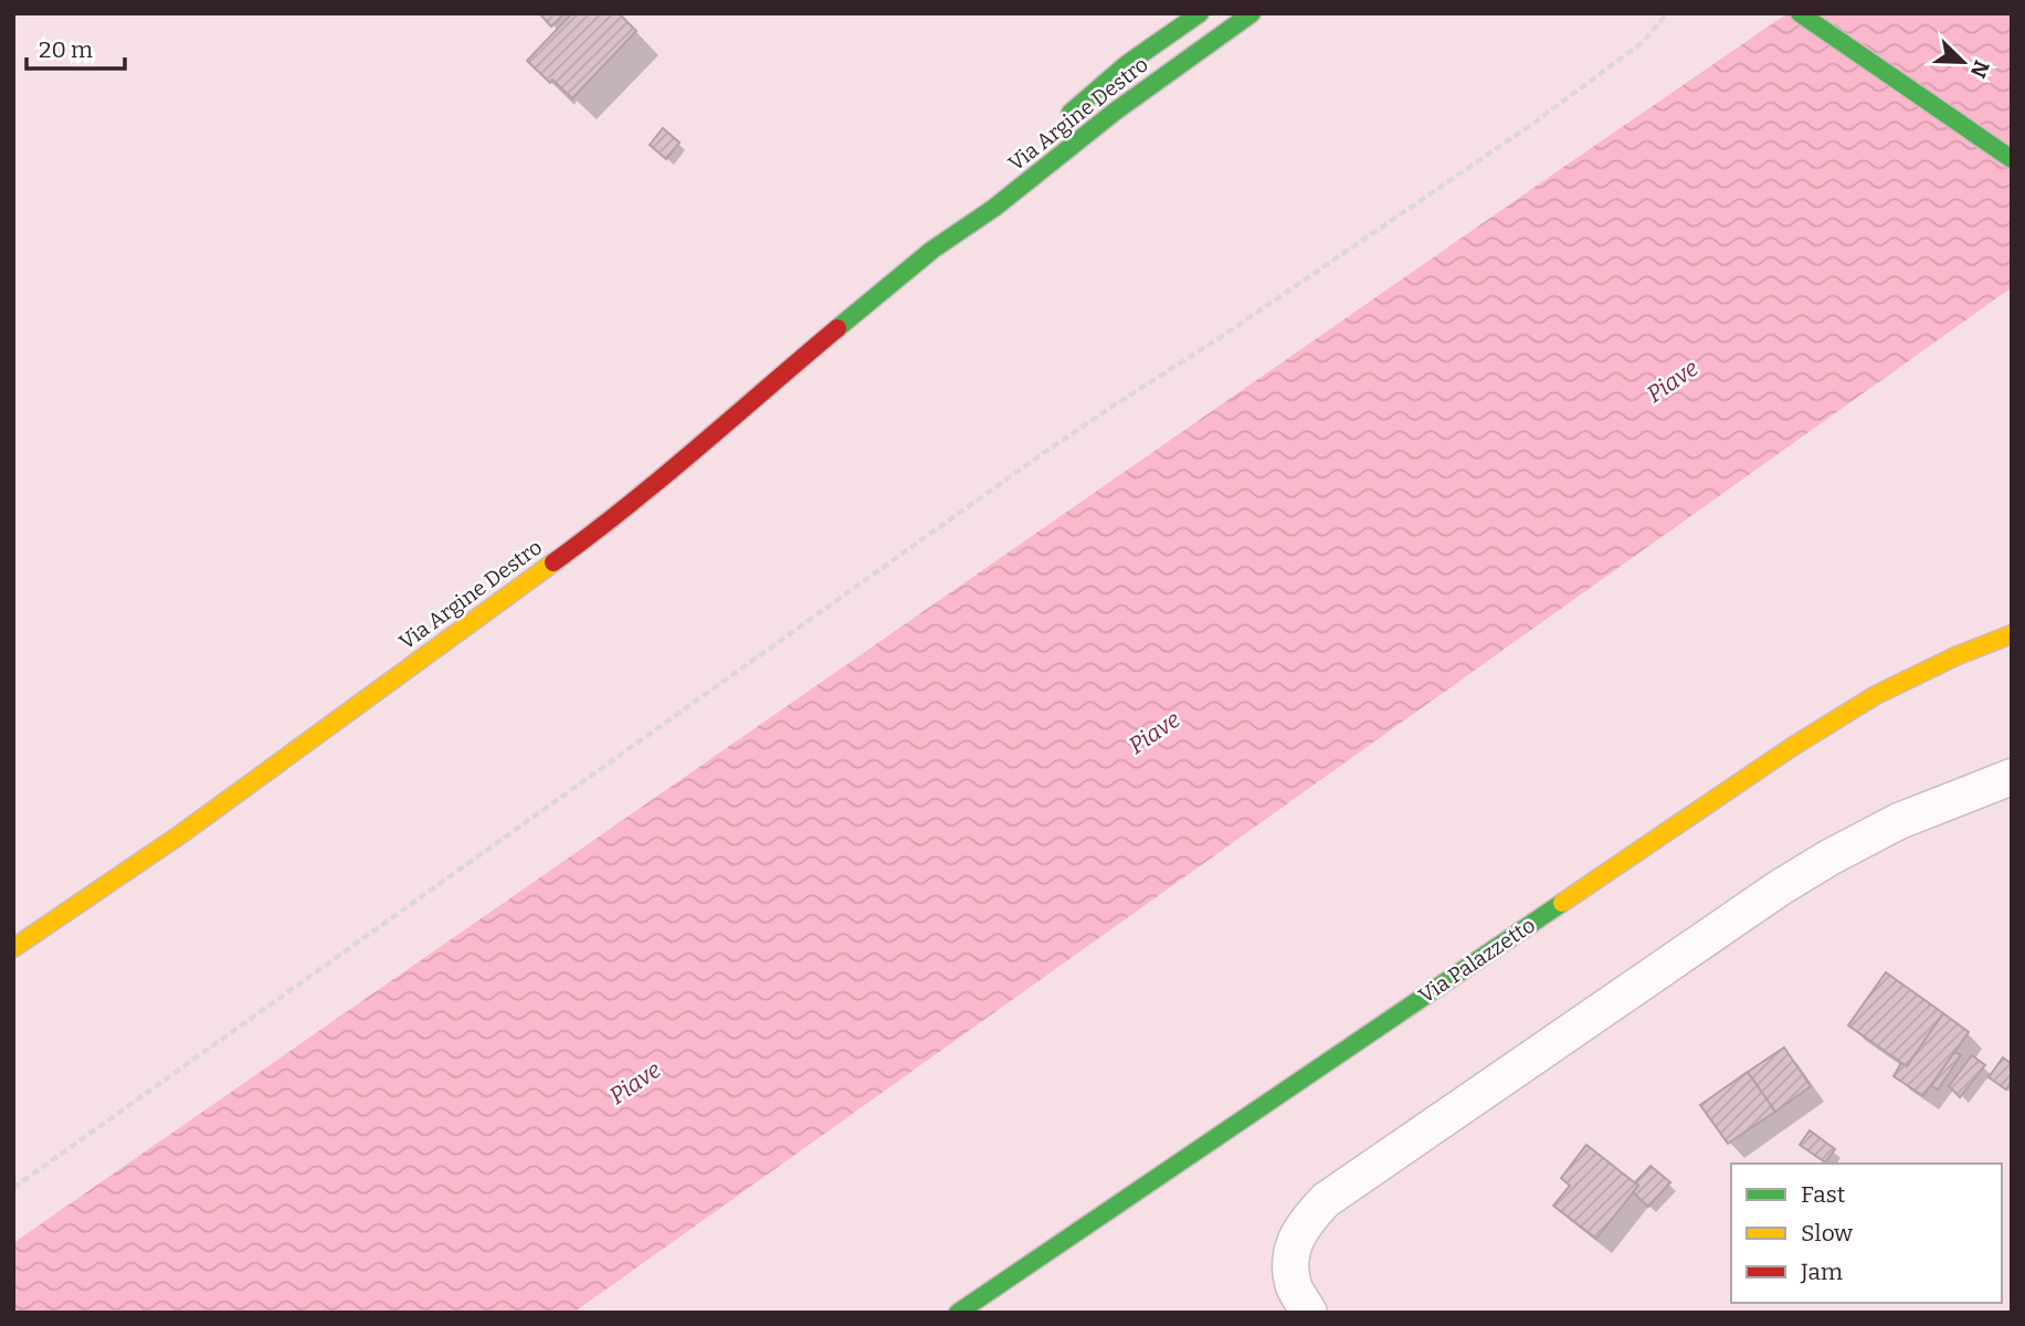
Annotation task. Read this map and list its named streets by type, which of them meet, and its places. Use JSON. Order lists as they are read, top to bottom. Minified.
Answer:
{"streets":{"main road":["Via Argine Destro","Via Palazzetto"]},"water":["Piave"],"legend":["Fast","Slow","Jam"],"scale_bar":"20 m","north":"bottom right"}
